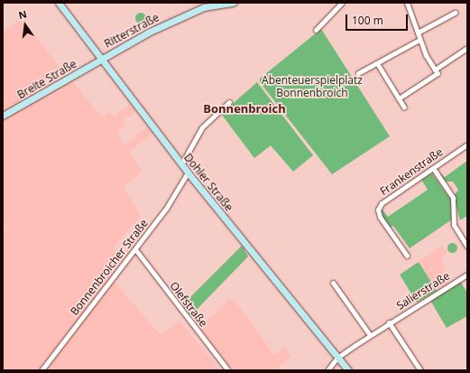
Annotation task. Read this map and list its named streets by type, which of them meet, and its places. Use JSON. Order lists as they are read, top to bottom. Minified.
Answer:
{"streets":{"main road":["Ritterstraße","Breite Straße","Dohler Straße"],"street":["Frankenstraße","Bonnenbroicher Straße","Salierstraße","Olefstraße"]},"crossings":[["Ritterstraße","Breite Straße"],["Ritterstraße","Dohler Straße"],["Breite Straße","Dohler Straße"],["Dohler Straße","Bonnenbroicher Straße"],["Dohler Straße","Salierstraße"],["Bonnenbroicher Straße","Olefstraße"]],"districts":["Bonnenbroich"],"parks":["Abenteuerspielplatz Bonnenbroich"],"scale_bar":"100 m","north":"top"}
